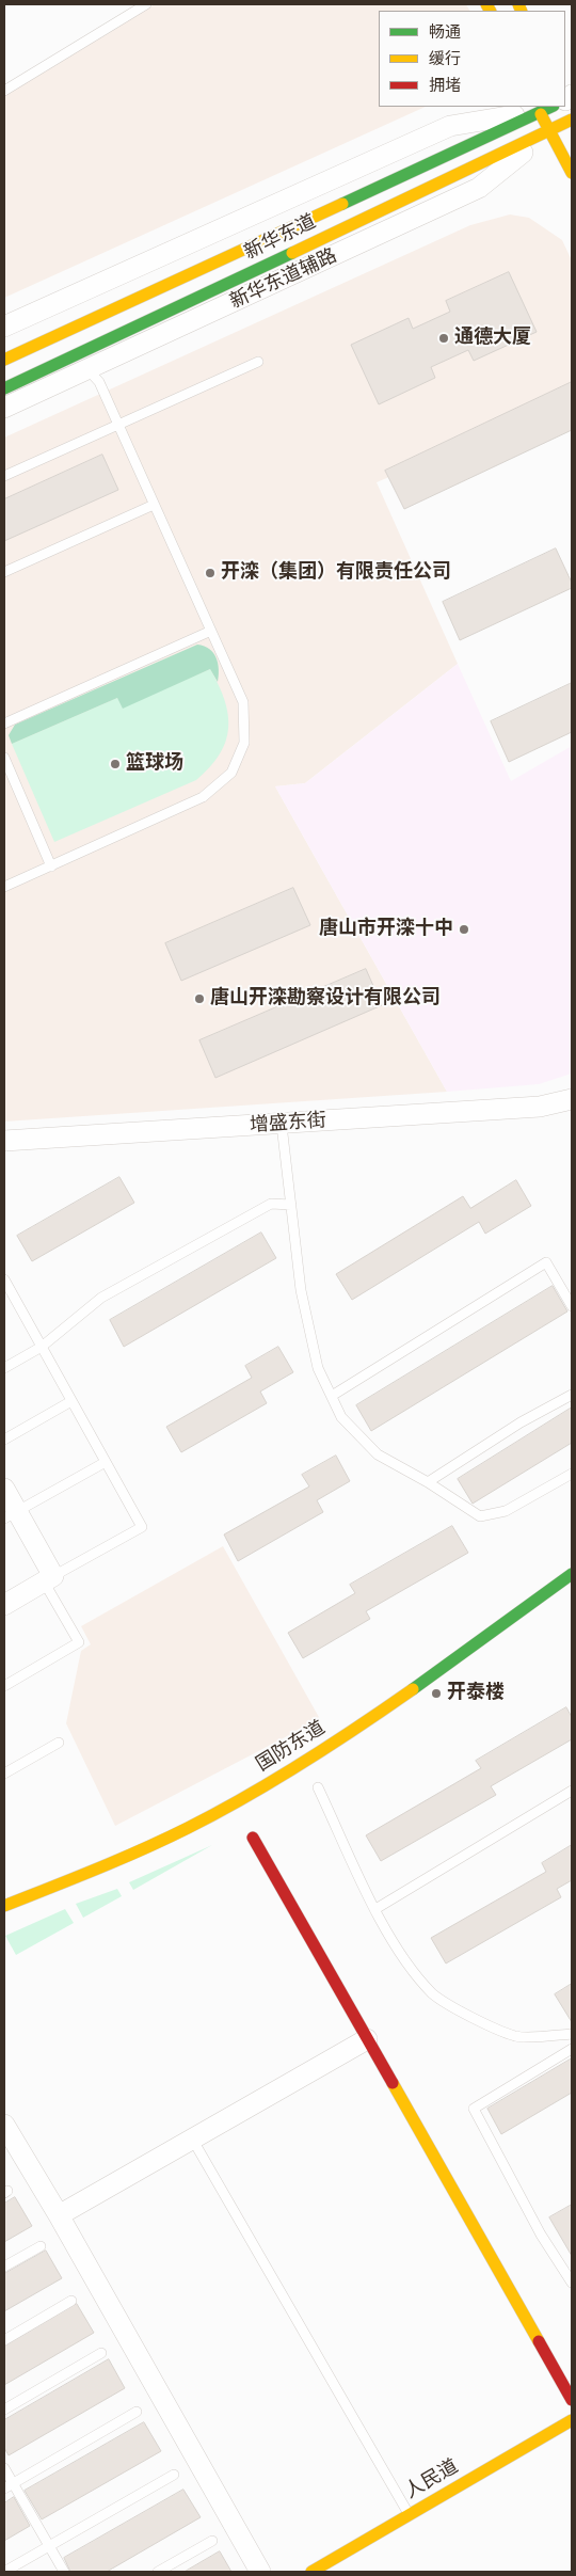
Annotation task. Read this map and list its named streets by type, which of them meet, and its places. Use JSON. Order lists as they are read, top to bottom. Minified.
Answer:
{"streets":{"street":["新华东道","新华东道辅路","增盛东街","国防东道","人民道"]},"crossings":[["新华东道","新华东道辅路"]],"places":["通德大厦","开滦（集团）有限责任公司","篮球场","唐山市开滦十中","唐山开滦勘察设计有限公司","开泰楼"],"legend":["畅通","缓行","拥堵"]}
